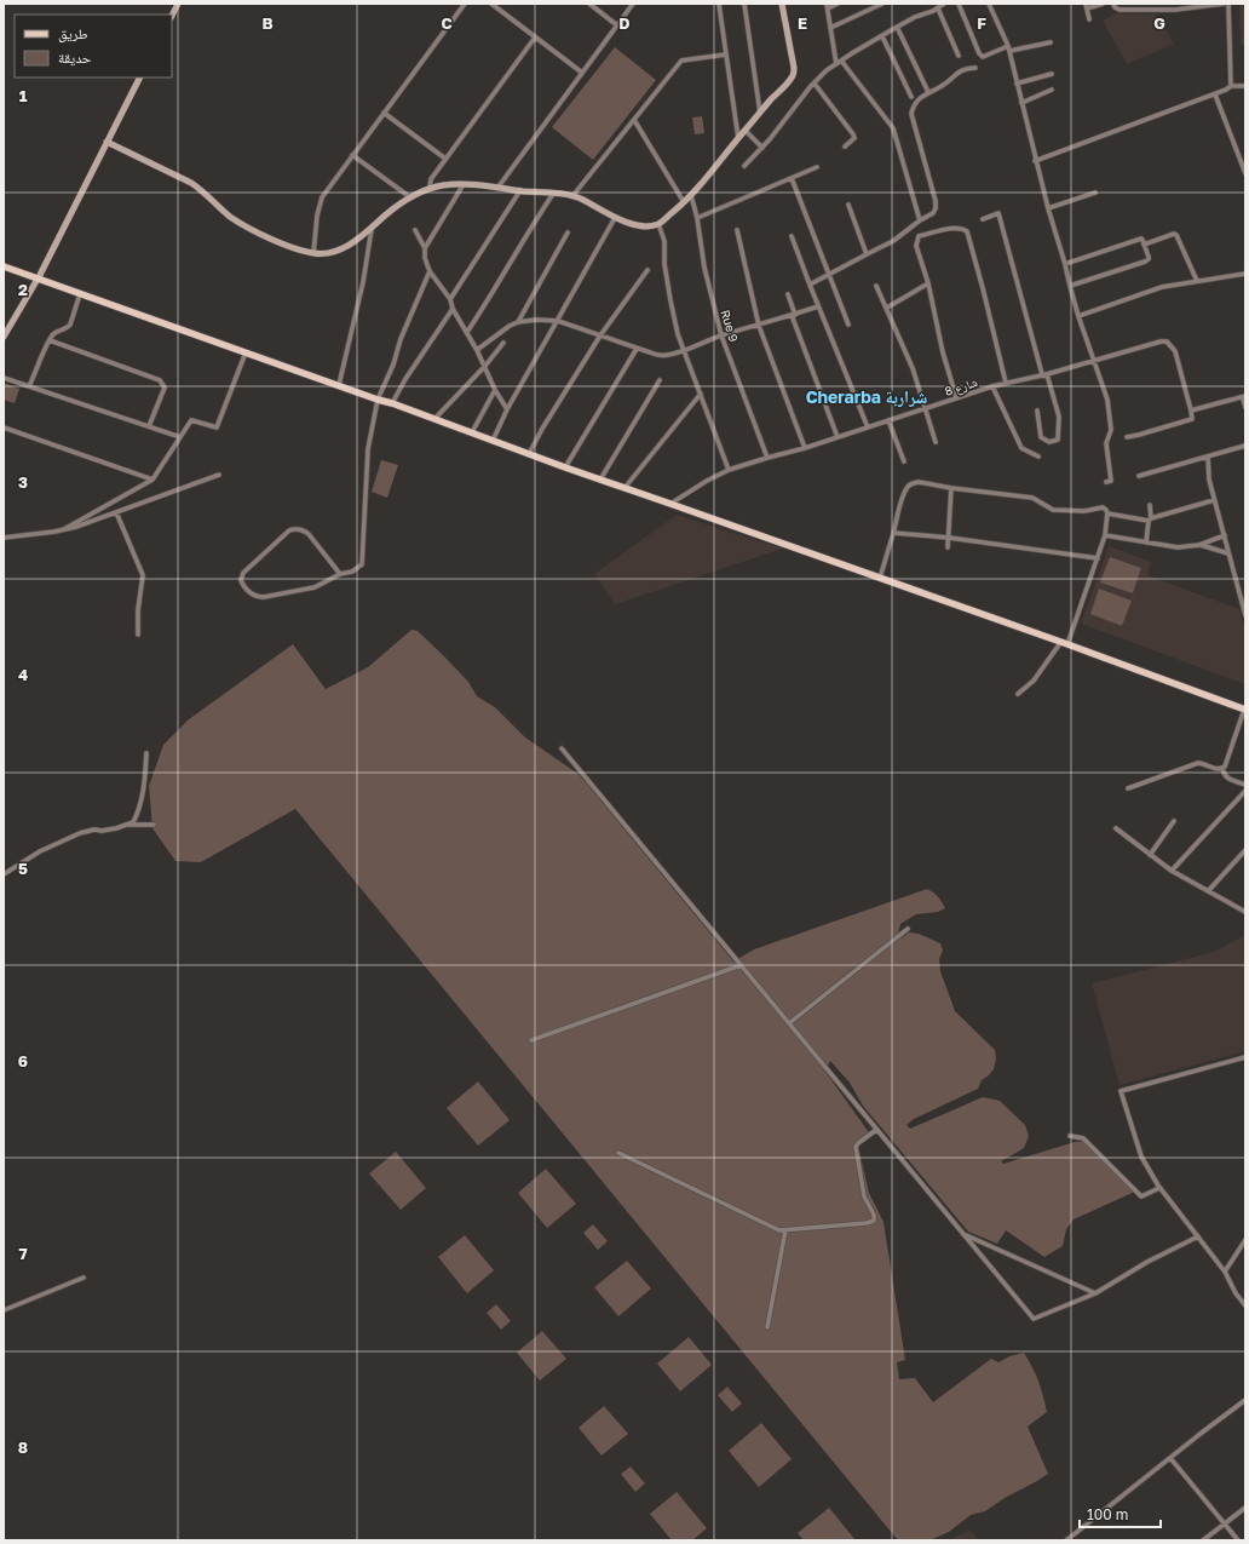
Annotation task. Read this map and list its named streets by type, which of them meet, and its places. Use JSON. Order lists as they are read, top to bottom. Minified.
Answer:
{"streets":{"street":["Rue 9","شارع 8"]},"crossings":[["Rue 9","شارع 8"]],"districts":["Cherarba شراربة"],"legend":["طريق","حديقة"],"scale_bar":"100 m","grid":{"columns":["B","C","D","E","F","G"],"rows":["1","2","3","4","5","6","7","8"]}}
